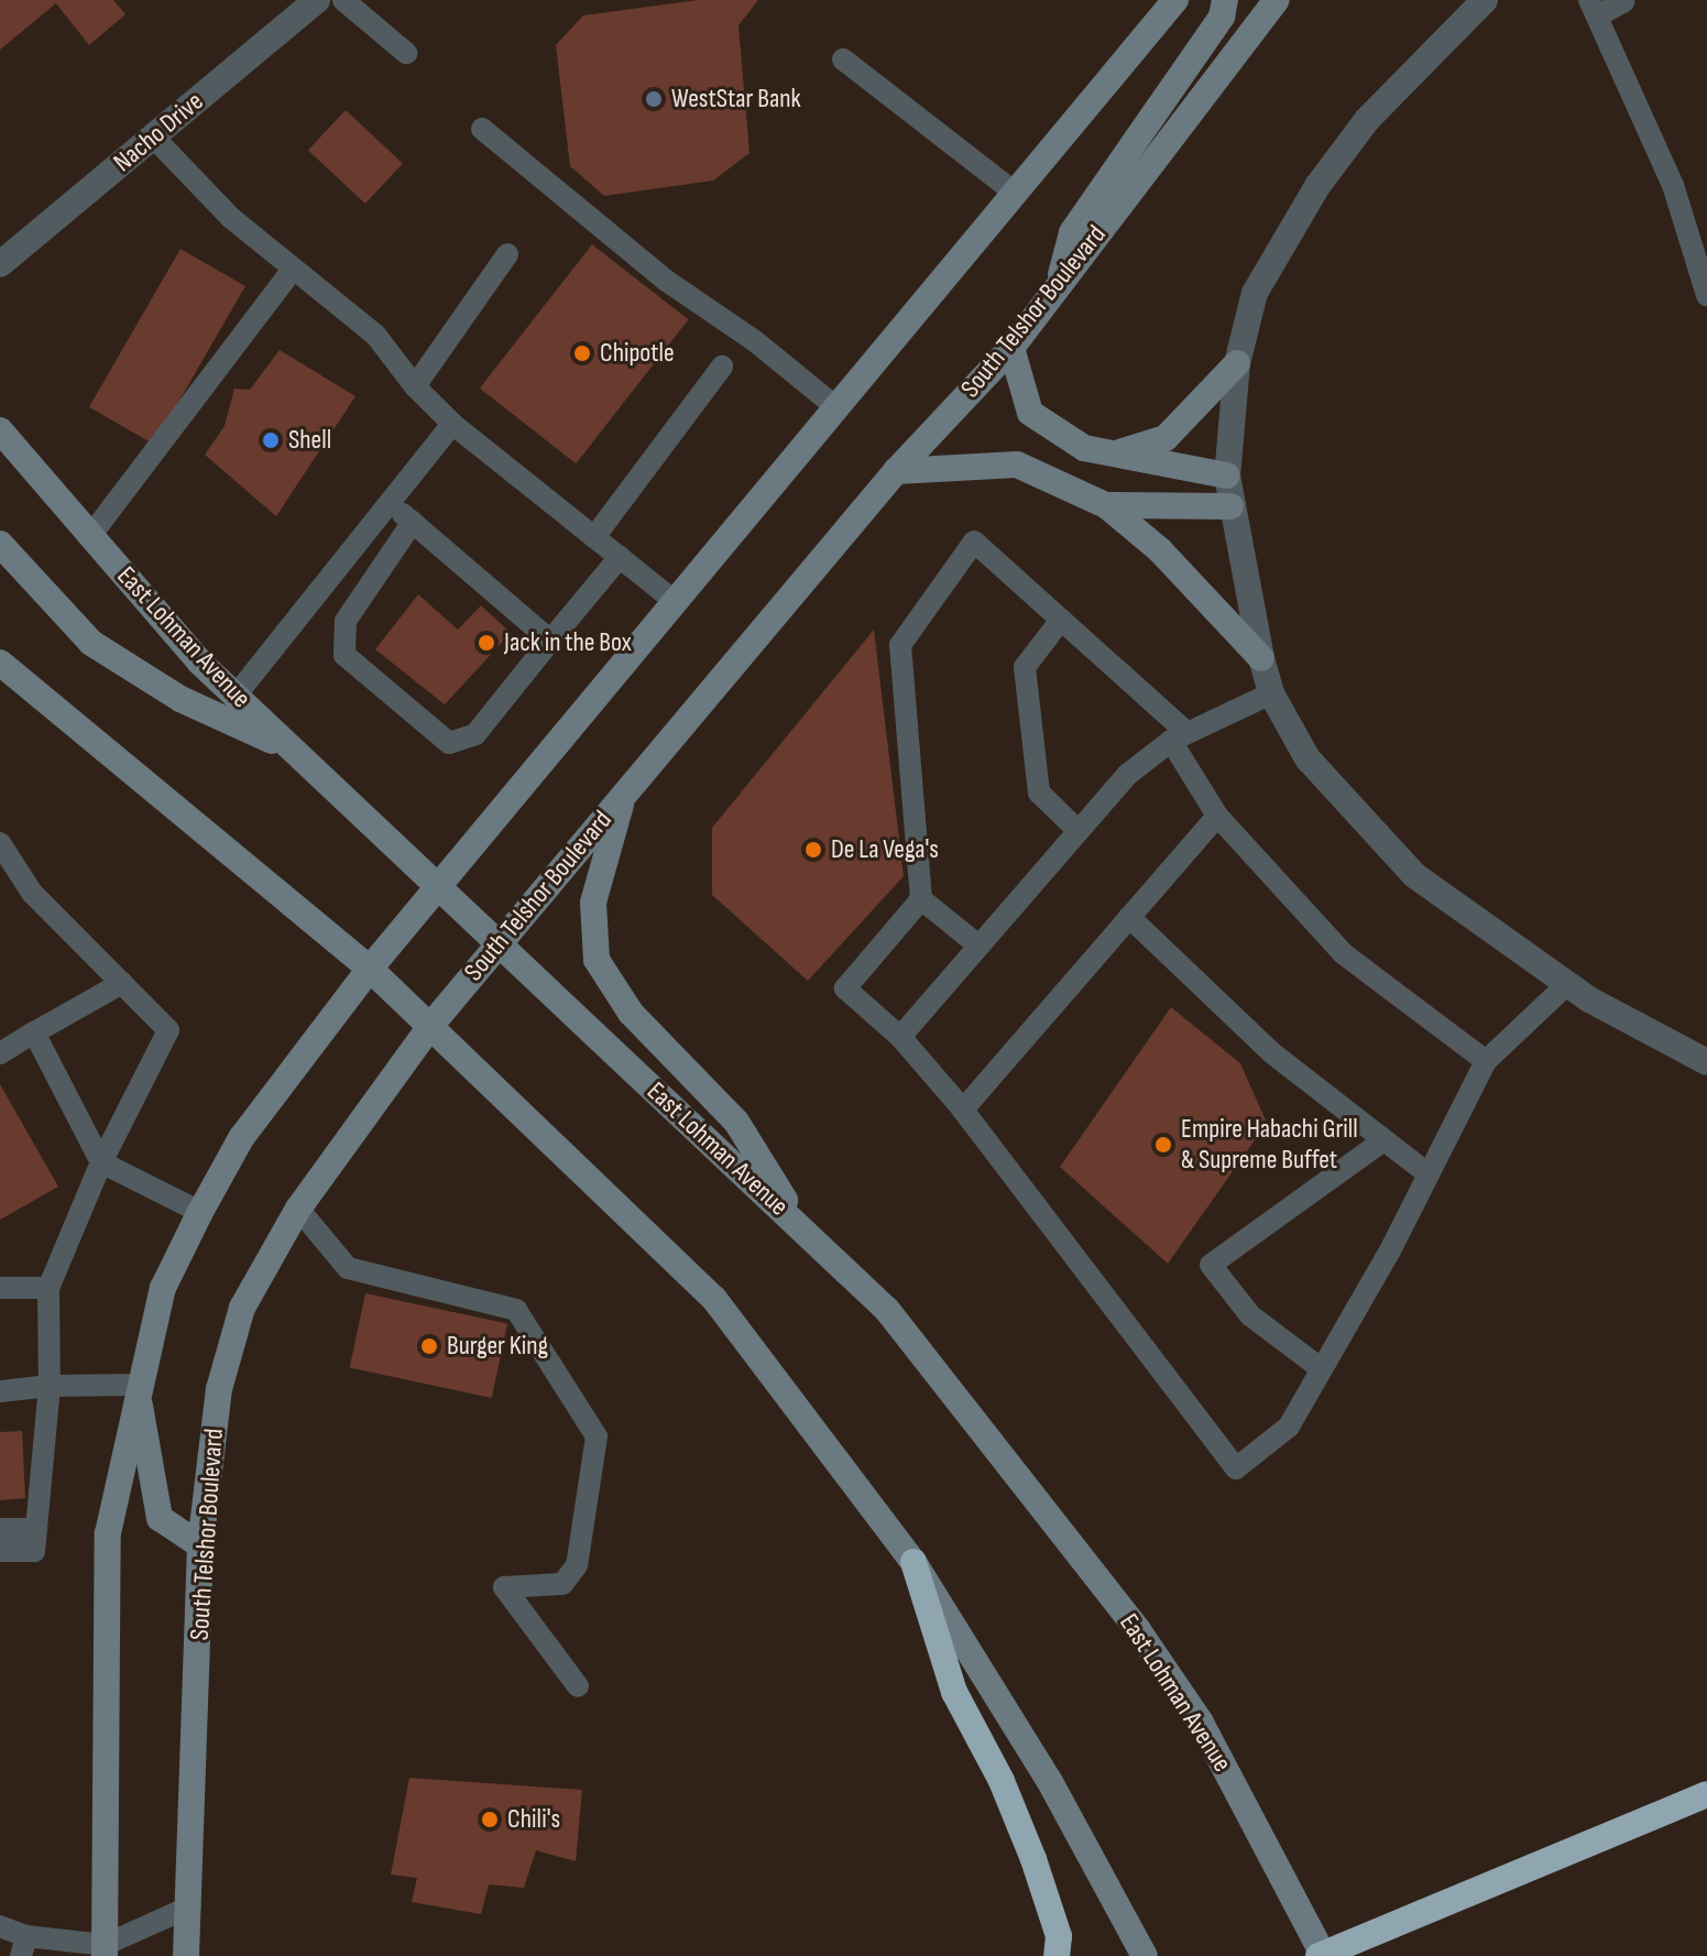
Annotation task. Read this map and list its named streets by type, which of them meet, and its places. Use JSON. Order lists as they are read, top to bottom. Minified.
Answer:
{"streets":{"main road":["South Telshor Boulevard","East Lohman Avenue"],"street":["Nacho Drive"]},"crossings":[["South Telshor Boulevard","East Lohman Avenue"]],"places":["WestStar Bank","Chipotle","Shell","Jack in the Box","De La Vega's","Empire Habachi Grill & Supreme Buffet","Burger King","Chili's"]}
